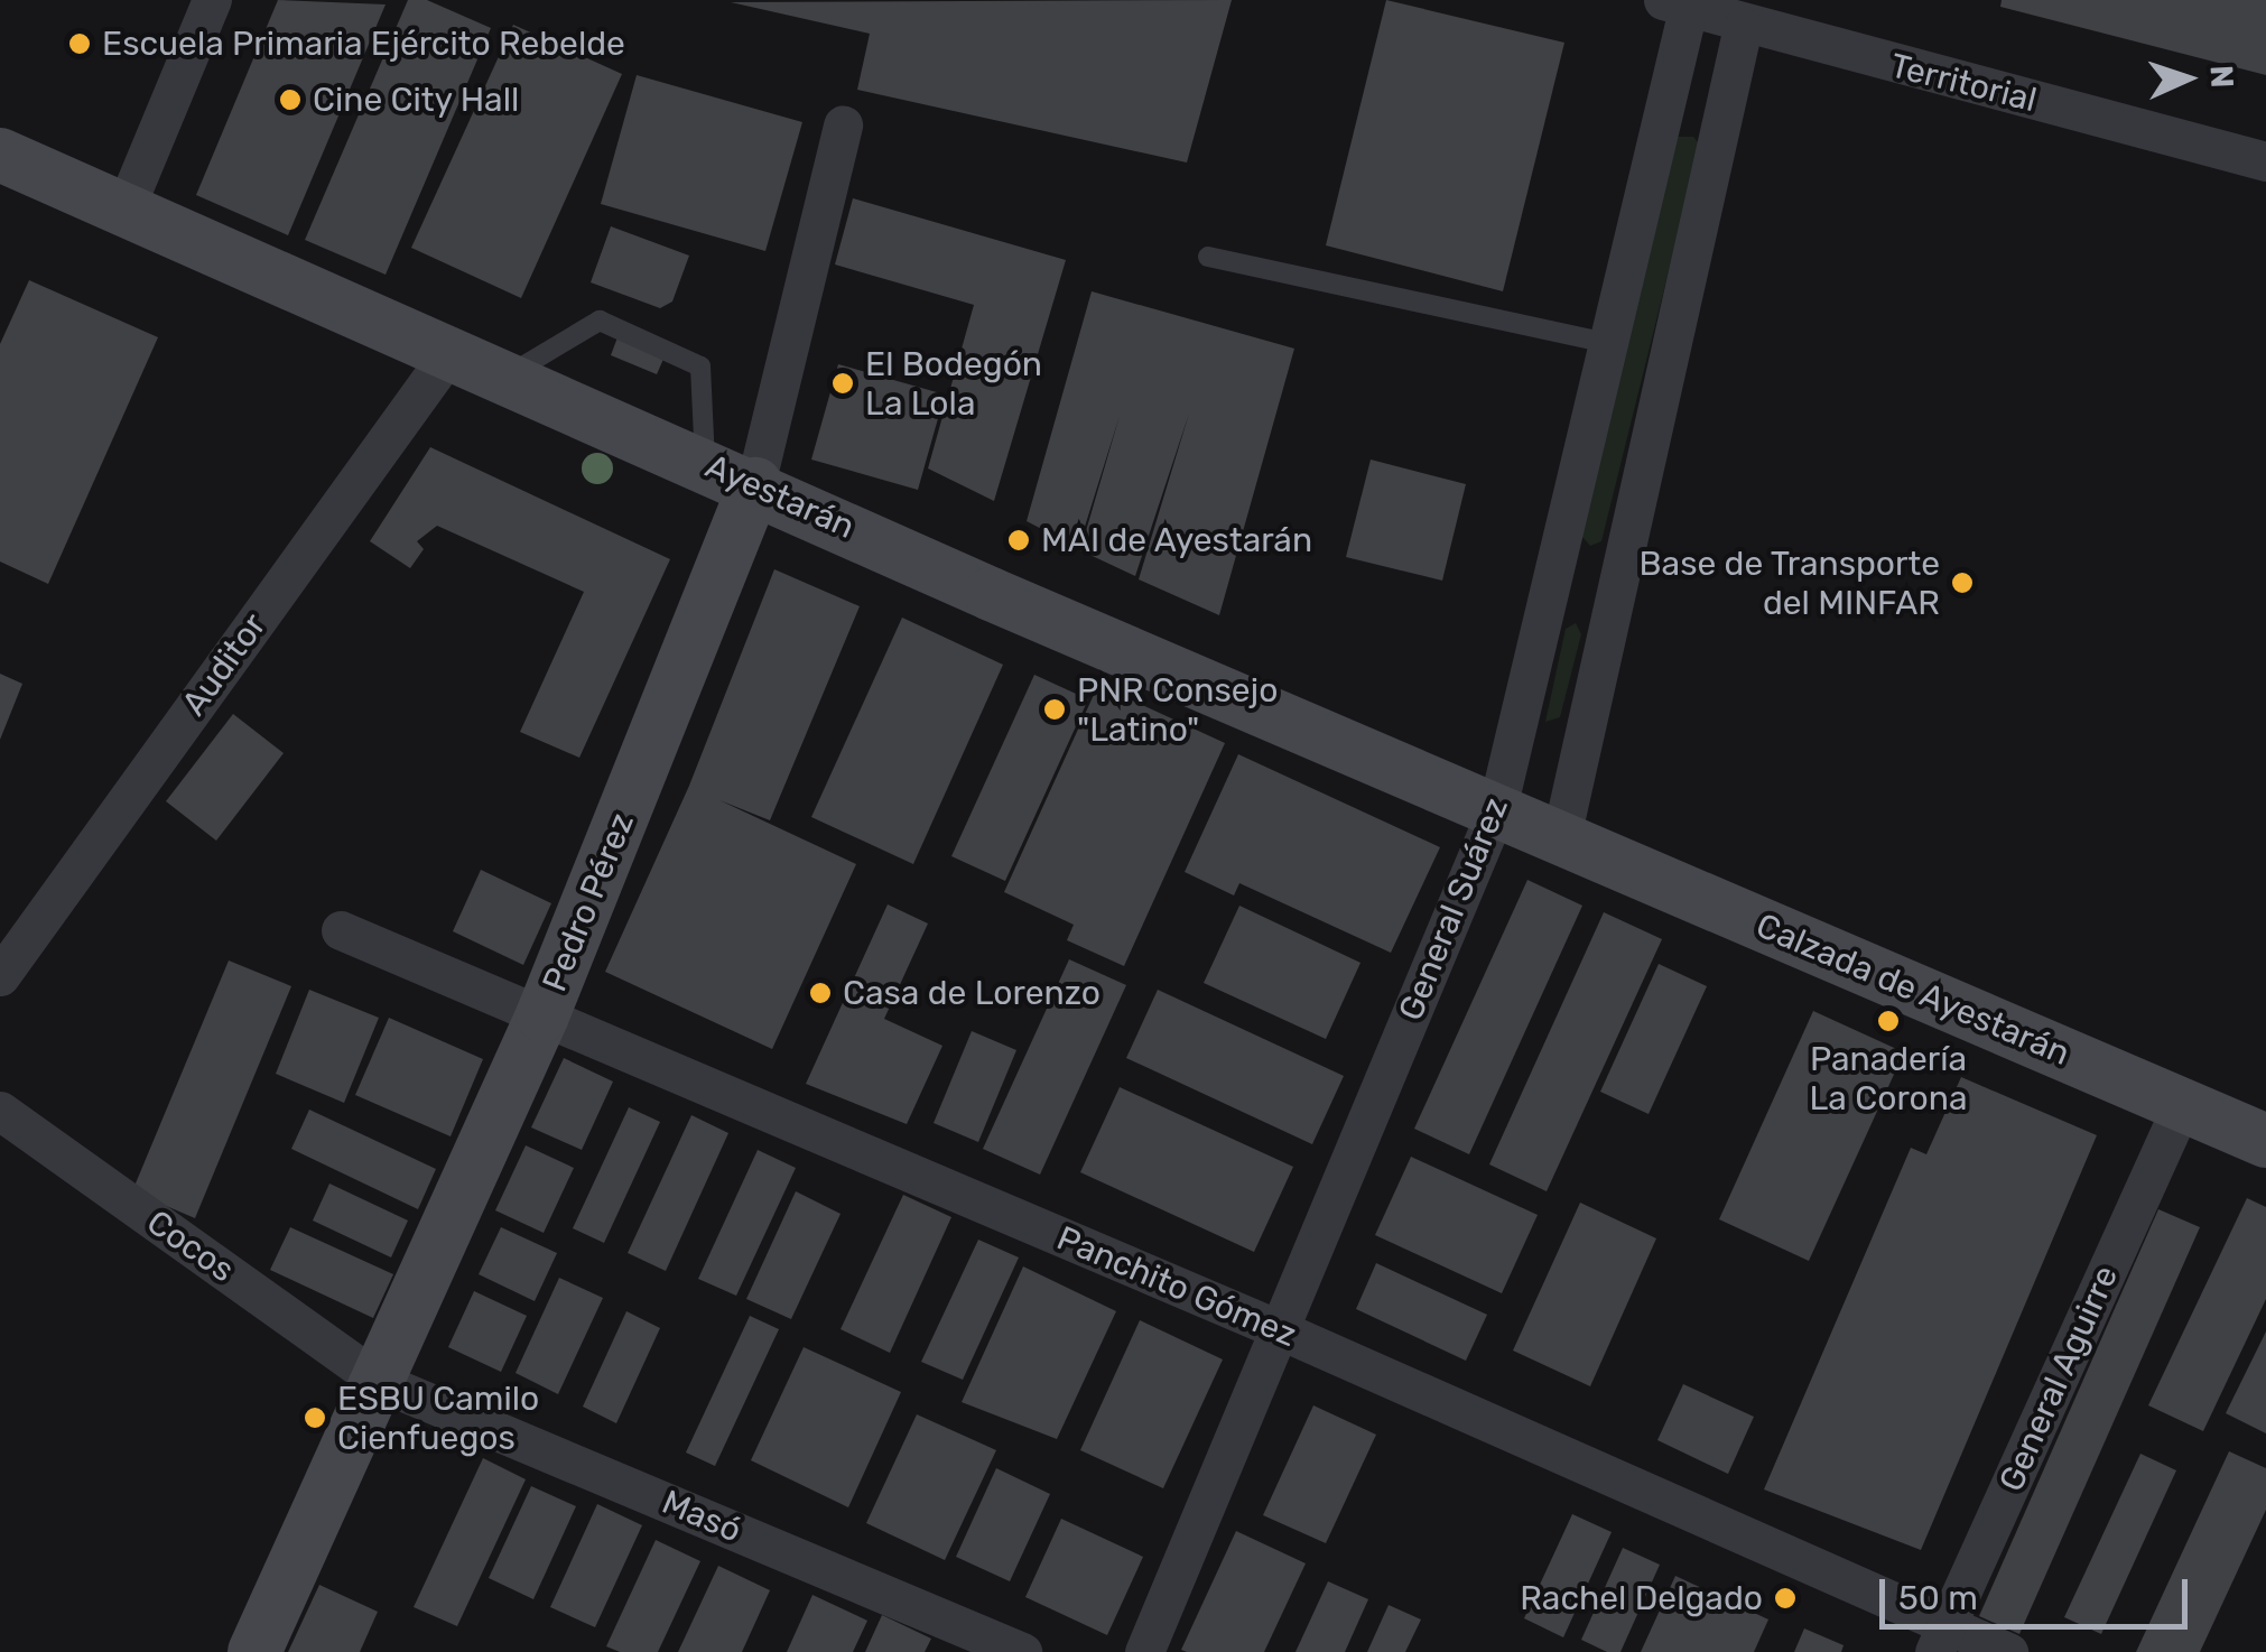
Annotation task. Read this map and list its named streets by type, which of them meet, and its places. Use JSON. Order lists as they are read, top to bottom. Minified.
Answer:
{"streets":{"main road":["Ayestarán","Pedro Pérez","Calzada de Ayestarán"],"street":["Territorial","Auditor","General Suárez","Cocos","Panchito Gómez","General Aguirre","Masó"]},"crossings":[["Territorial","General Suárez"],["Ayestarán","Auditor"],["Ayestarán","Pedro Pérez"],["Ayestarán","General Suárez"],["Ayestarán","Calzada de Ayestarán"],["Pedro Pérez","Cocos"],["Pedro Pérez","Panchito Gómez"],["Pedro Pérez","Masó"],["General Suárez","Calzada de Ayestarán"],["General Suárez","Panchito Gómez"],["Calzada de Ayestarán","General Aguirre"],["Cocos","Masó"],["Panchito Gómez","General Aguirre"]],"places":["Escuela Primaria Ejército Rebelde","Cine City Hall","El Bodegón La Lola","MAI de Ayestarán","Base de Transporte del MINFAR","PNR Consejo \"Latino\"","Casa de Lorenzo","Panadería La Corona","ESBU Camilo Cienfuegos","Rachel Delgado"],"scale_bar":"50 m","north":"right"}
